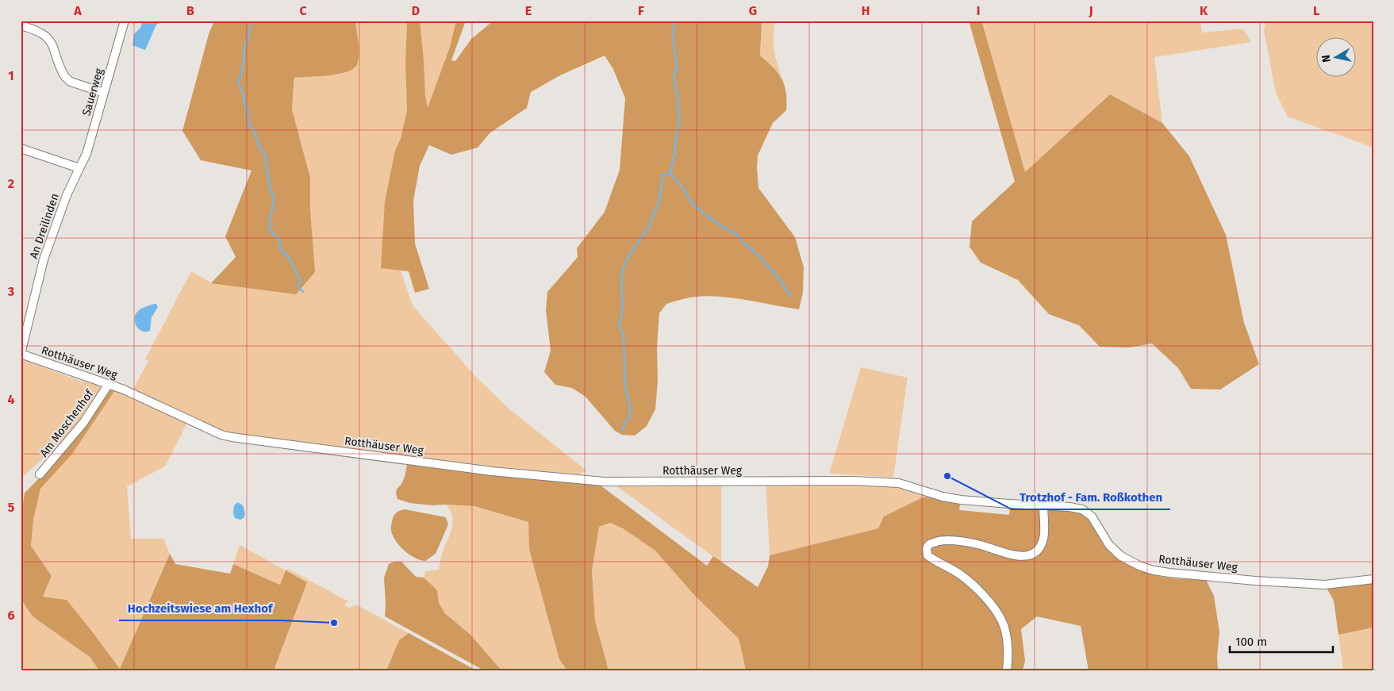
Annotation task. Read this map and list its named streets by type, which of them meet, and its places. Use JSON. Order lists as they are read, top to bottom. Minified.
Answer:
{"streets":{"street":["Sauerweg","An Dreilinden","Rotthäuser Weg","Am Moschenhof"]},"crossings":[["Sauerweg","An Dreilinden"],["An Dreilinden","Rotthäuser Weg"],["Rotthäuser Weg","Am Moschenhof"]],"places":["Trotzhof - Fam. Roßkothen","Hochzeitswiese am Hexhof"],"scale_bar":"100 m","north":"left","grid":{"columns":["A","B","C","D","E","F","G","H","I","J","K","L"],"rows":["1","2","3","4","5","6"]}}
